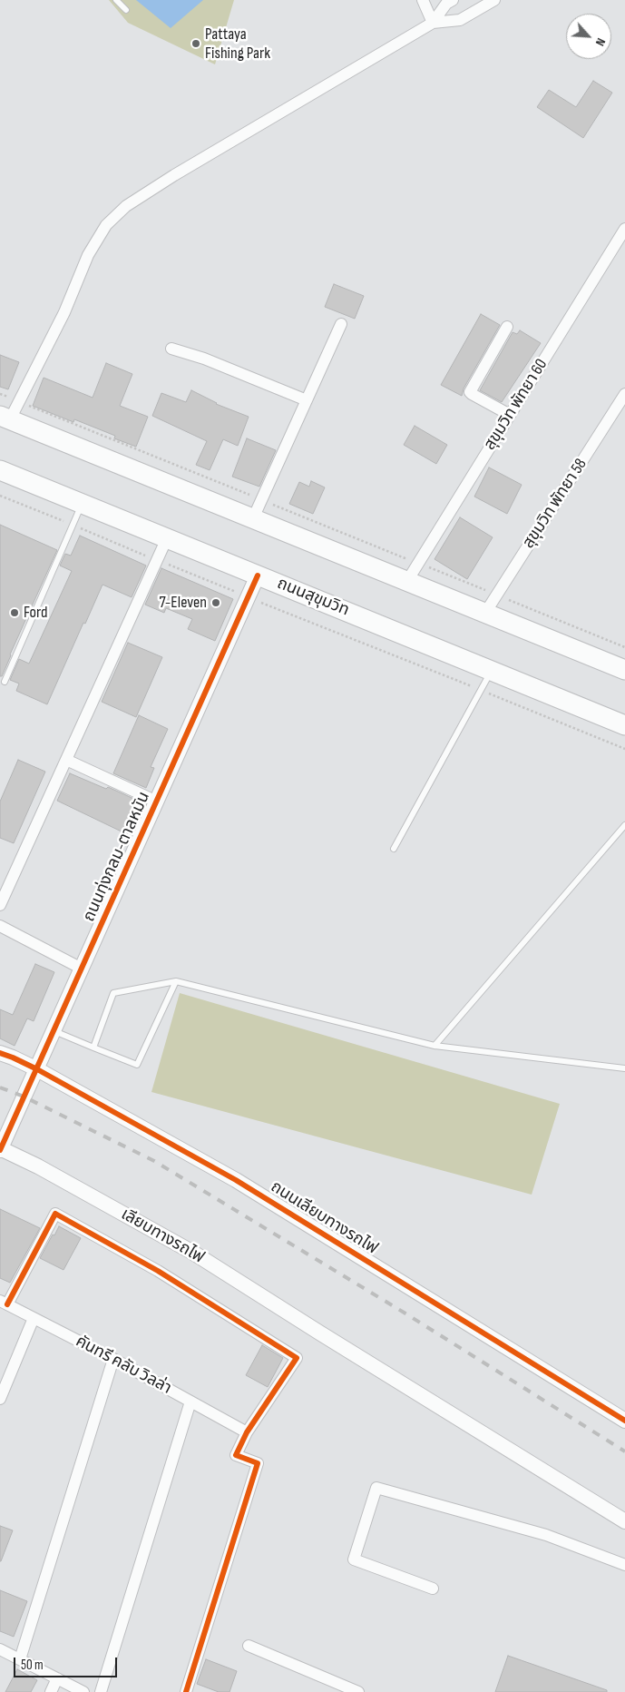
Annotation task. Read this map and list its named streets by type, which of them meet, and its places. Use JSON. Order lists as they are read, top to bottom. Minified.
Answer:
{"streets":{"highway":["ถนนสุขุมวิท"],"street":["สุขุมวิท พัทยา 60","สุขุมวิท พัทยา 58","ถนนทุ่งกลม-ตาลหมัน","ถนนเลียบทางรถไฟ","เลียบทางรถไฟ","คันทรี คลับ วิลล่า"]},"crossings":[["ถนนสุขุมวิท","ถนนทุ่งกลม-ตาลหมัน"],["ถนนทุ่งกลม-ตาลหมัน","ถนนเลียบทางรถไฟ"],["ถนนทุ่งกลม-ตาลหมัน","เลียบทางรถไฟ"]],"places":["Pattaya Fishing Park","7-Eleven","Ford"],"scale_bar":"50 m","north":"bottom right"}
